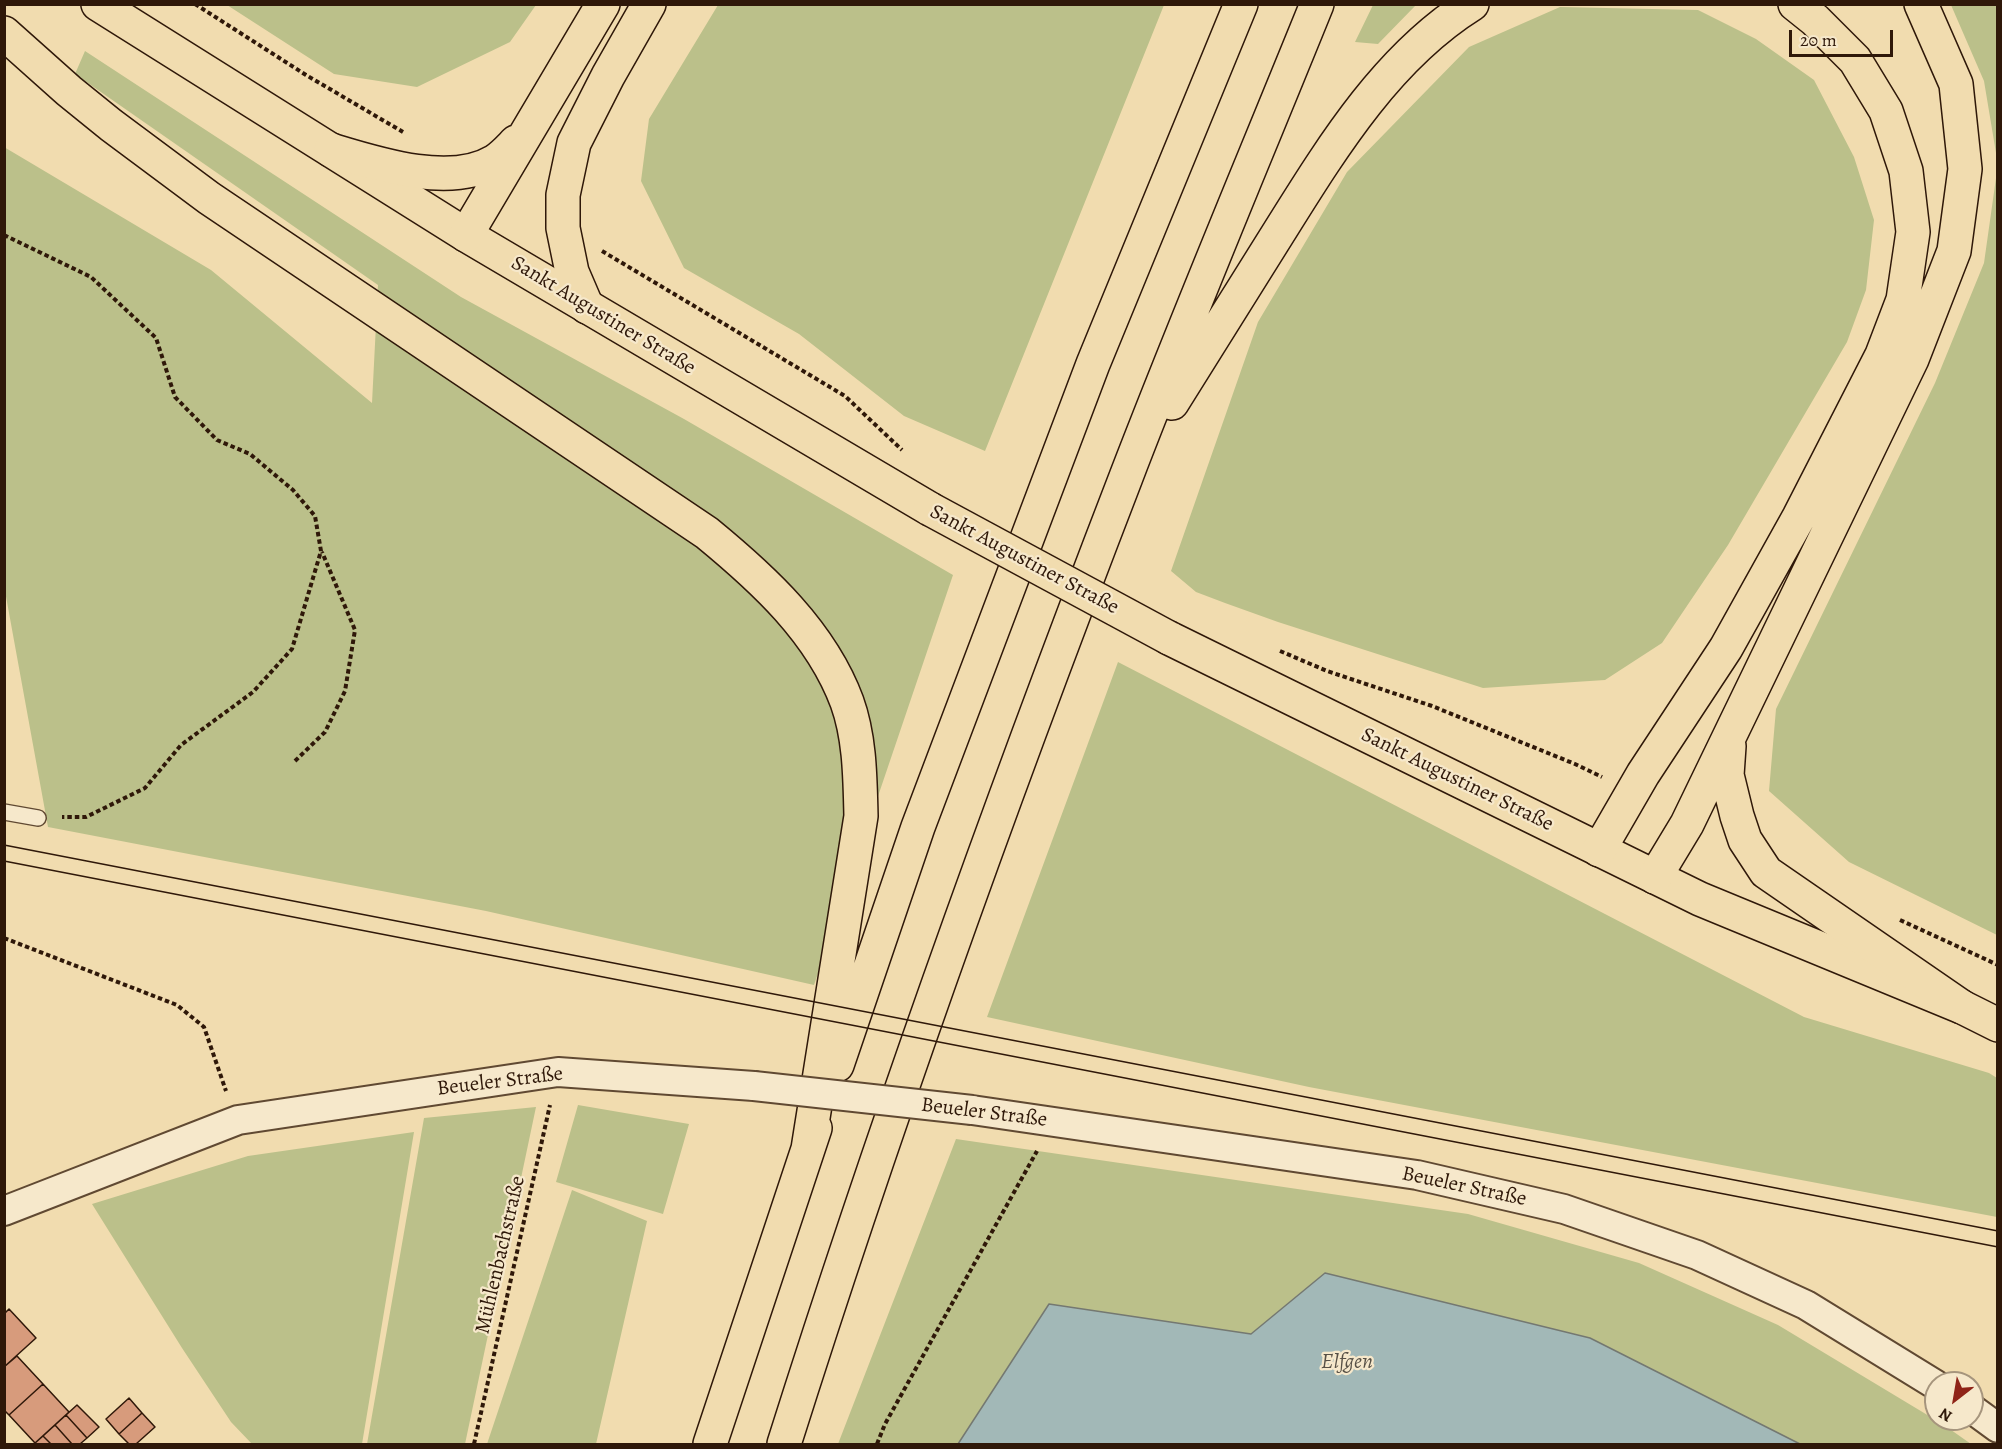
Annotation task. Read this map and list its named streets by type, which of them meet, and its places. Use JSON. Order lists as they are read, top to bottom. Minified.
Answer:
{"streets":{"main road":["Sankt Augustiner Straße"],"street":["Beueler Straße"],"path":["Mühlenbachstraße"]},"crossings":[["Beueler Straße","Mühlenbachstraße"]],"water":["Elfgen"],"scale_bar":"20 m","north":"bottom left"}
